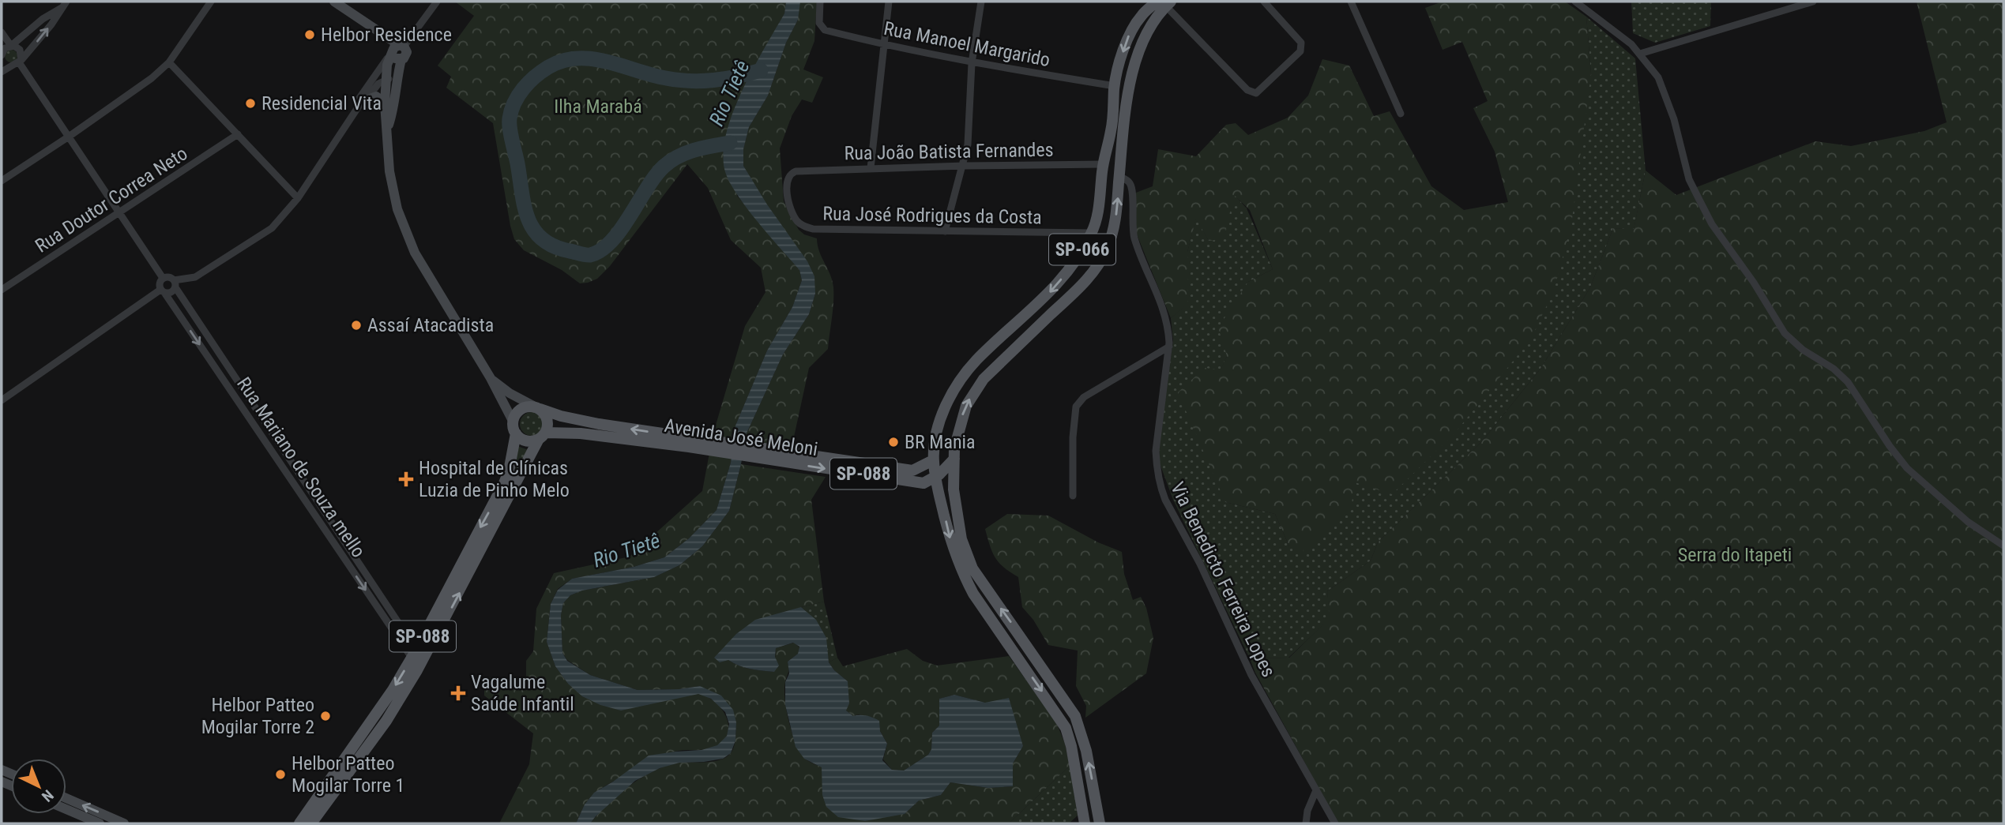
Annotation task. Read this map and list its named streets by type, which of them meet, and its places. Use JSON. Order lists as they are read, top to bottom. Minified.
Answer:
{"streets":{"main road":["SP-066","Avenida José Meloni","SP-088"],"street":["Rua Manoel Margarido","Rua João Batista Fernandes","Rua Doutor Correa Neto","Rua José Rodrigues da Costa","Rua Mariano de Souza mello","Via Benedicto Ferreira Lopes"]},"crossings":[["Rua Manoel Margarido","SP-066"],["Rua João Batista Fernandes","Rua José Rodrigues da Costa"],["Rua João Batista Fernandes","SP-066"],["Rua José Rodrigues da Costa","SP-066"],["SP-066","Avenida José Meloni"],["SP-066","Via Benedicto Ferreira Lopes"],["Avenida José Meloni","SP-088"],["Rua Mariano de Souza mello","SP-088"]],"water":["Rio Tietê"],"parks":["Ilha Marabá","Serra do Itapeti"],"places":{"other":["Helbor Residence","Residencial Vita","Assaí Atacadista","BR Mania","Helbor Patteo Mogilar Torre 2","Helbor Patteo Mogilar Torre 1"],"health":["Hospital de Clínicas Luzia de Pinho Melo","Vagalume Saúde Infantil"]},"north":"bottom right"}
